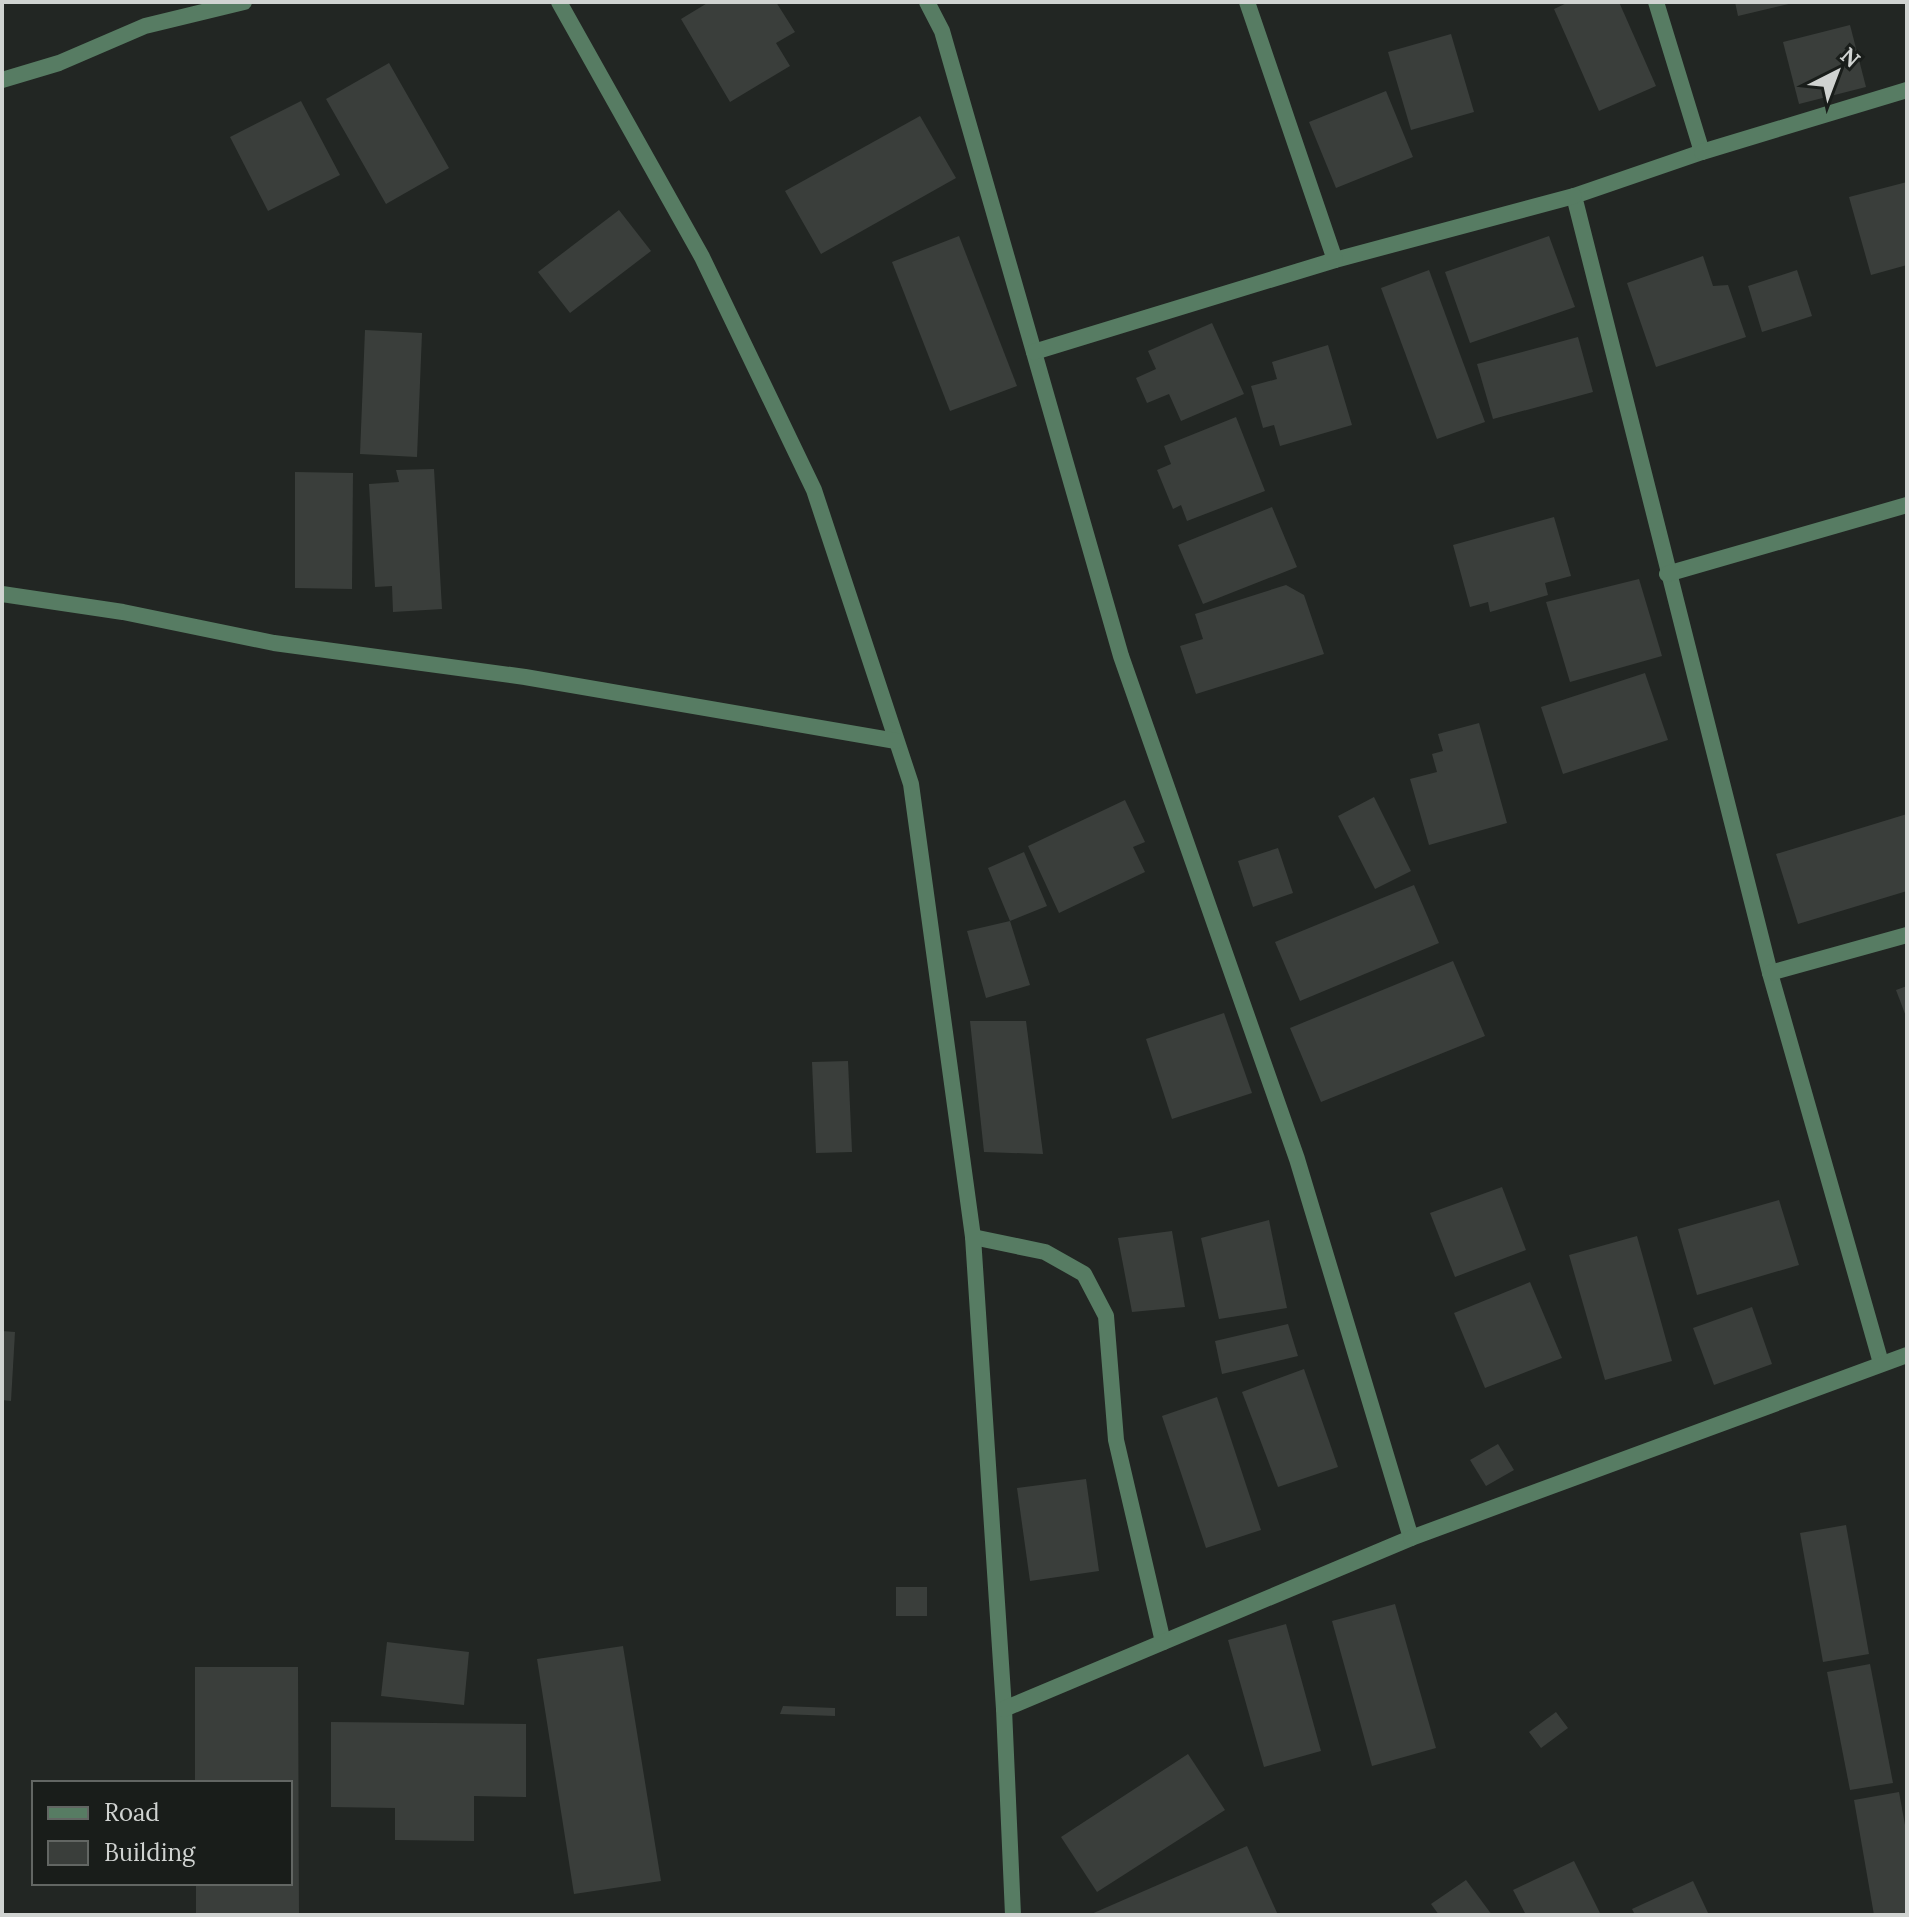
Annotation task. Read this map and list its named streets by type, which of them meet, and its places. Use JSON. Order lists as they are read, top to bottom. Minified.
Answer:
{"legend":["Road","Building"],"north":"top right"}
